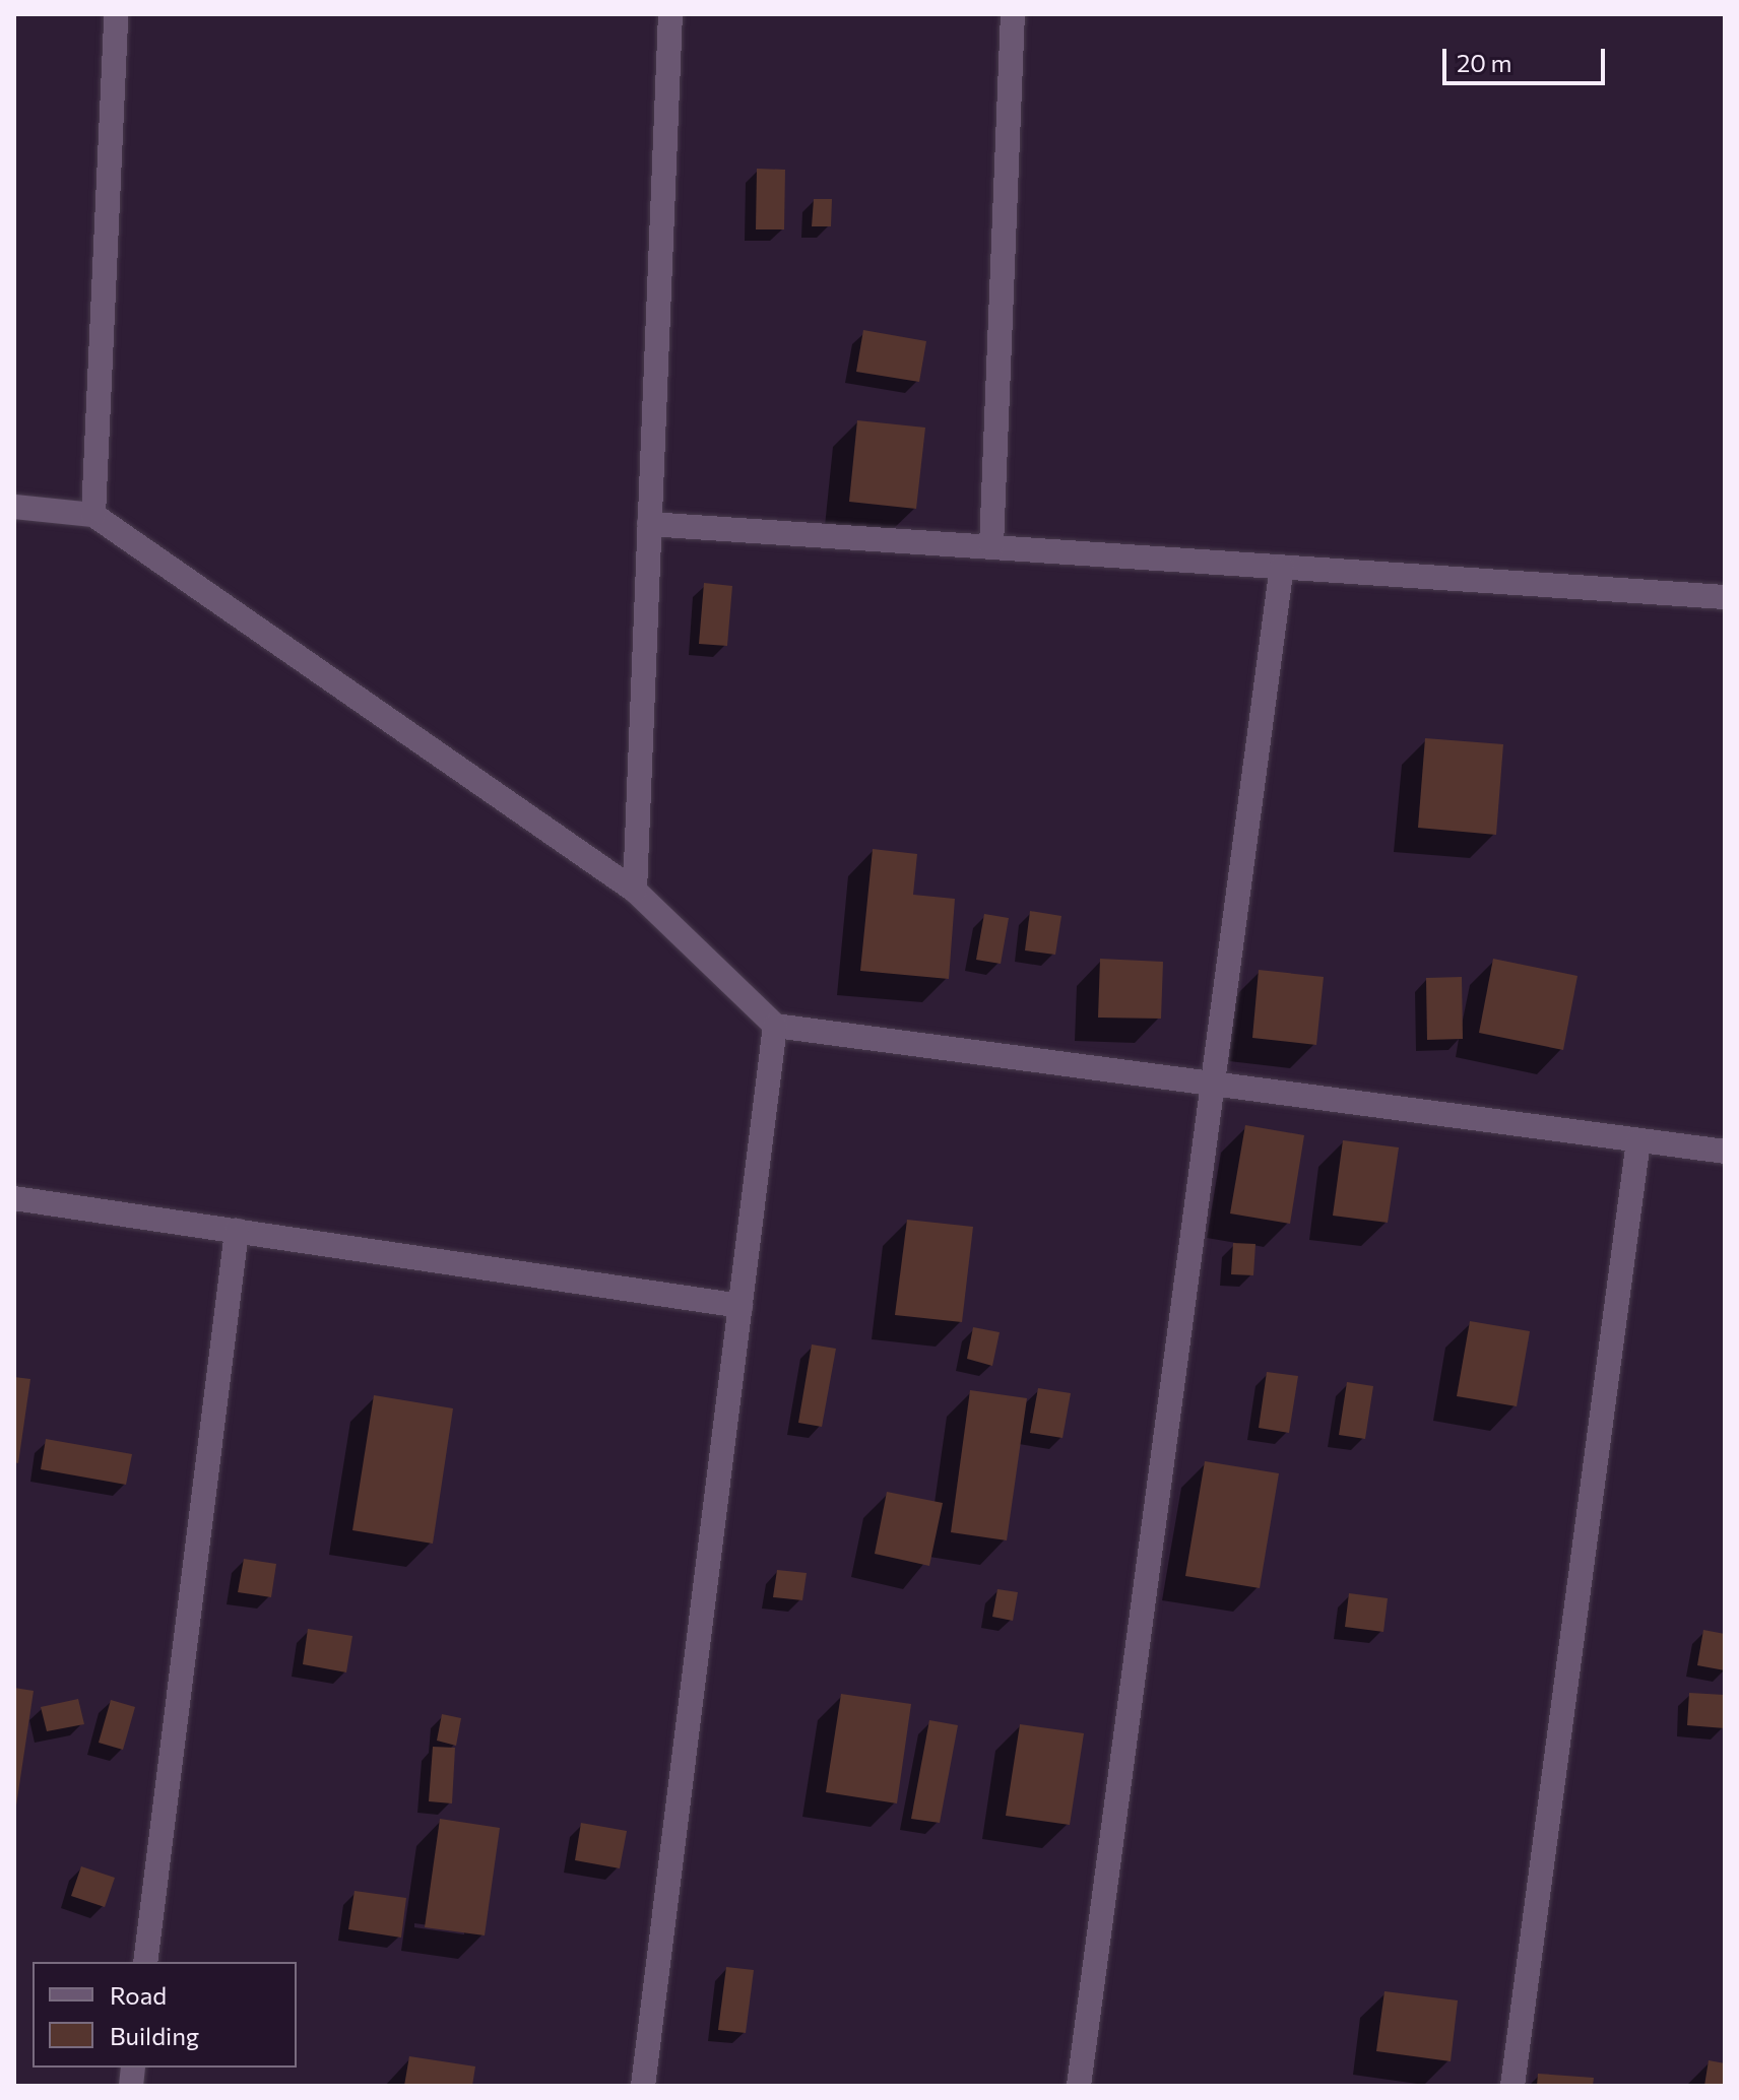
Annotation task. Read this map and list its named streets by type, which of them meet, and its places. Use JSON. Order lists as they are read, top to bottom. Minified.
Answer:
{"legend":["Road","Building"],"scale_bar":"20 m"}
